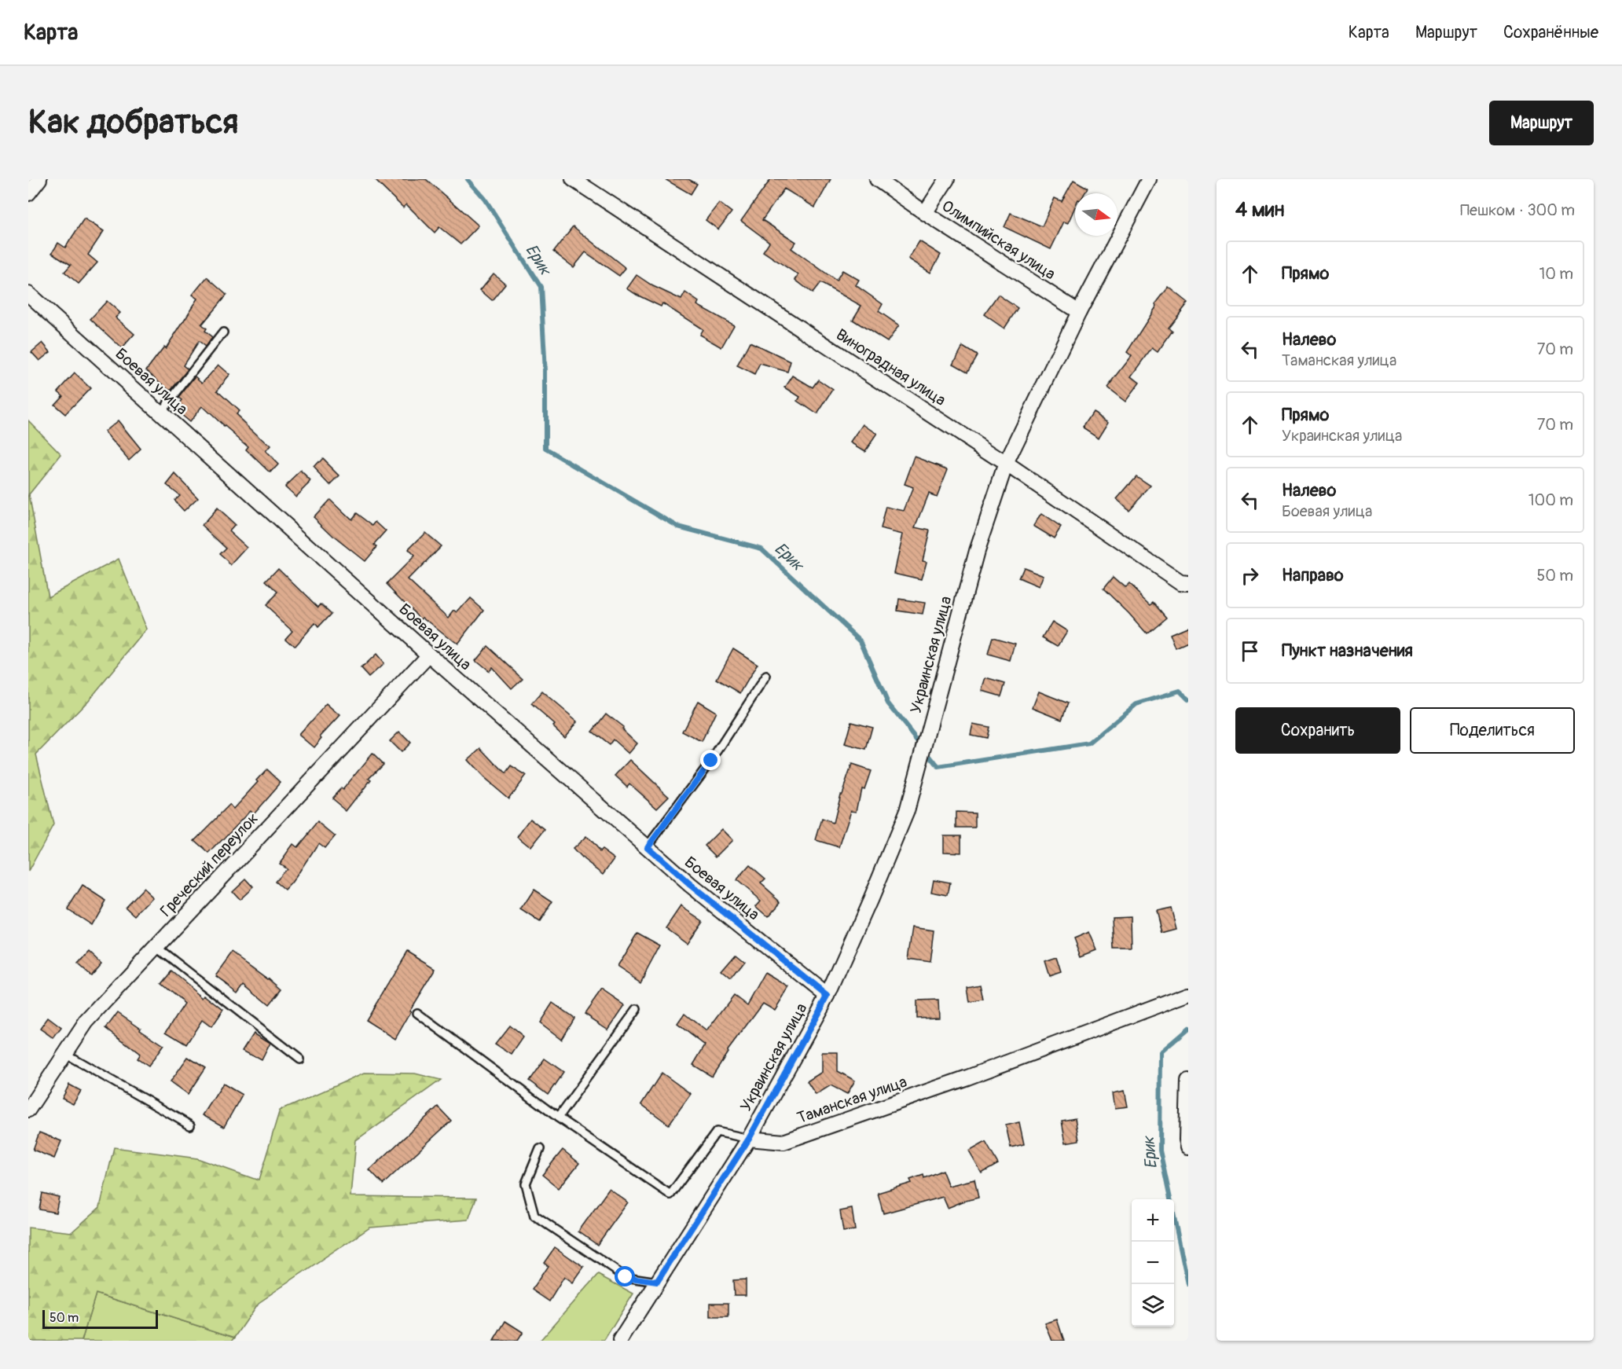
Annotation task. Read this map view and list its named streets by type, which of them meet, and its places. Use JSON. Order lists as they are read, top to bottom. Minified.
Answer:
{"streets":{"street":["Олимпийская улица","Виноградная улица","Боевая улица","Украинская улица","Греческий переулок","Таманская улица"]},"crossings":[["Олимпийская улица","Украинская улица"],["Виноградная улица","Украинская улица"],["Боевая улица","Украинская улица"],["Боевая улица","Греческий переулок"],["Украинская улица","Таманская улица"]],"water":["Ерик"],"scale_bar":"50 m","north":"right","page":{"header":"Карта","nav":["Карта","Маршрут","Сохранённые"],"buttons":["Маршрут",["Сохранить","Поделиться"]],"title":"Как добраться","heading":["4 мин","Пешком · 300 m"],"list":[["Прямо","10 m"],["Налево","Таманская улица","70 m"],["Прямо","Украинская улица","70 m"],["Налево","Боевая улица","100 m"],["Направо","50 m"],"Пункт назначения"],"map_buttons":["+","−"],"scale":"50 m"}}
